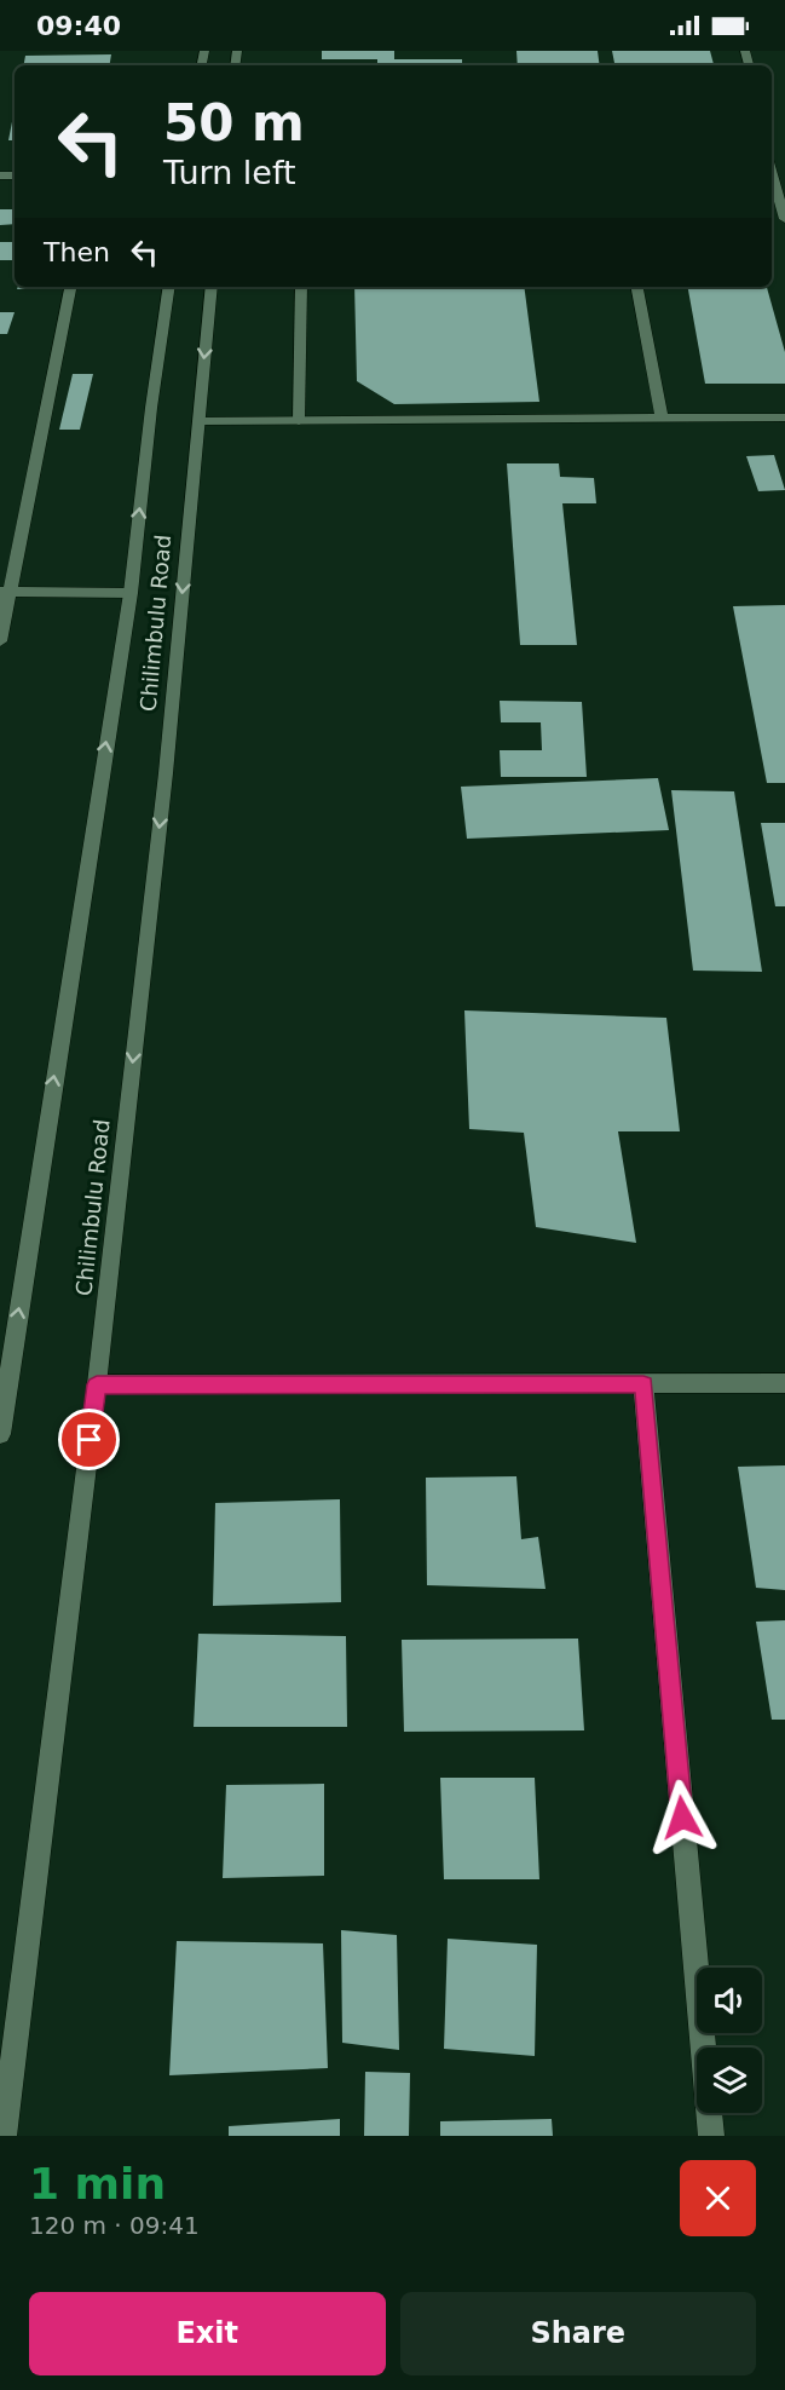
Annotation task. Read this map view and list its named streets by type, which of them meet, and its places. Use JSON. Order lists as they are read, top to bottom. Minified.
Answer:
{"streets":{"main road":["Chilimbulu Road"]},"page":{"status":"09:40","turn":["50 m","Turn left"],"then":"Then","heading":["1 min","120 m · 09:41"],"buttons":["Exit","Share"]}}
